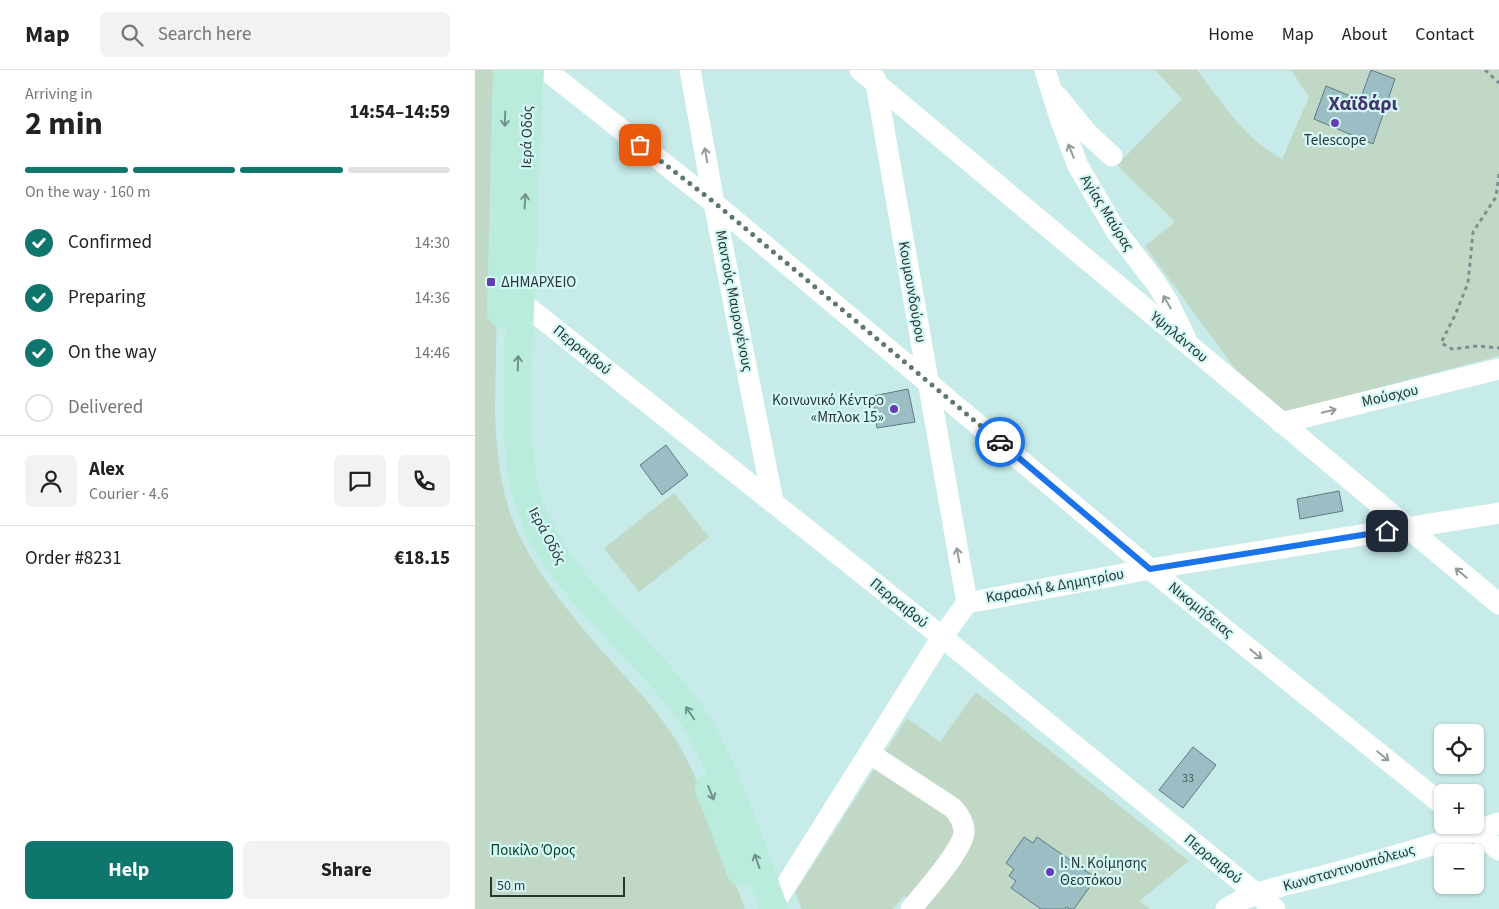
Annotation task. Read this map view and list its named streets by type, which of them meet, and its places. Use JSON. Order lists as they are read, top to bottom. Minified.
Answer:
{"streets":{"main road":["Ιερά Οδός"],"street":["Αγίας Μαύρας","Κουμουνδούρου","Μαντούς Μαυρογένους","Υψηλάντου","Περραιβού","Μούσχου","Καραολή & Δημητρίου","Νικομήδειας","Κωνσταντινουπόλεως"]},"crossings":[["Ιερά Οδός","Περραιβού"],["Ιερά Οδός","Καραολή & Δημητρίου"],["Αγίας Μαύρας","Υψηλάντου"],["Κουμουνδούρου","Υψηλάντου"],["Κουμουνδούρου","Καραολή & Δημητρίου"],["Κουμουνδούρου","Νικομήδειας"],["Μαντούς Μαυρογένους","Περραιβού"],["Μαντούς Μαυρογένους","Νικομήδειας"],["Υψηλάντου","Μούσχου"],["Υψηλάντου","Καραολή & Δημητρίου"],["Περραιβού","Καραολή & Δημητρίου"],["Περραιβού","Κωνσταντινουπόλεως"],["Καραολή & Δημητρίου","Νικομήδειας"]],"one_way":["Κουμουνδούρου","Μούσχου"],"districts":["Χαϊδάρι"],"parks":["Ποικίλο Όρος"],"places":{"other":["Telescope","Κοινωνικό Κέντρο «Μπλοκ 15»","Ι. Ν. Κοίμησης Θεοτόκου"],"transit":["ΔΗΜΑΡΧΕΙΟ"]},"house_numbers":["33"],"scale_bar":"50 m","page":{"header":"Map","search":"Search here","nav":["Home","Map","About","Contact"],"heading":["2 min","Arriving in","14:54–14:59"],"panel":["Alex","Courier · 4.6","Order #8231","€18.15"],"bar":"On the way · 160 m","list":[["Confirmed","14:30"],["Preparing","14:36"],["On the way","14:46"],"Delivered"],"map_buttons":["+","−"],"buttons":["Help","Share"],"scale":"50 m"}}
